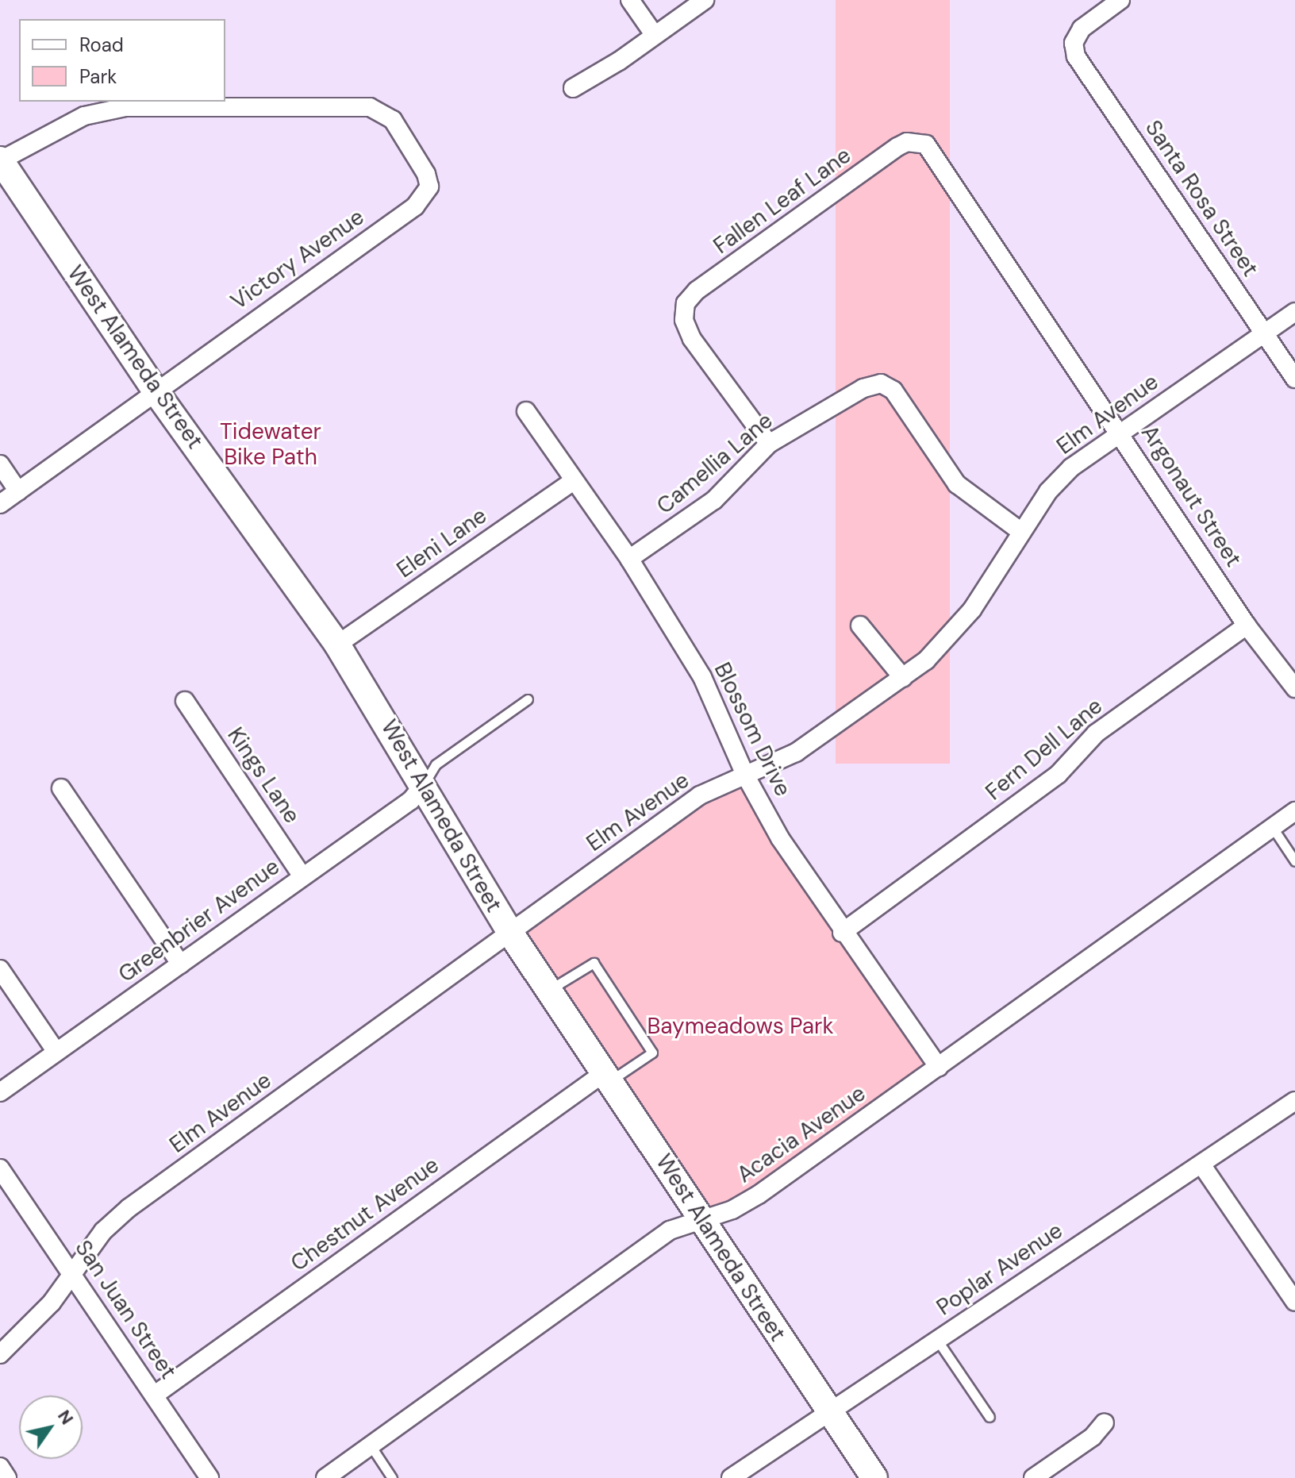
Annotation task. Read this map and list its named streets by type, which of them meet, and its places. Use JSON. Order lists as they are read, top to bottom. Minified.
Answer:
{"streets":{"street":["Santa Rosa Street","Fallen Leaf Lane","Victory Avenue","West Alameda Street","Elm Avenue","Camellia Lane","Argonaut Street","Eleni Lane","Blossom Drive","Fern Dell Lane","Kings Lane","Greenbrier Avenue","Acacia Avenue","Chestnut Avenue","Poplar Avenue","San Juan Street"]},"crossings":[["Santa Rosa Street","Elm Avenue"],["Fallen Leaf Lane","Camellia Lane"],["Fallen Leaf Lane","Argonaut Street"],["Victory Avenue","West Alameda Street"],["West Alameda Street","Elm Avenue"],["West Alameda Street","Eleni Lane"],["West Alameda Street","Greenbrier Avenue"],["West Alameda Street","Acacia Avenue"],["West Alameda Street","Chestnut Avenue"],["West Alameda Street","Poplar Avenue"],["Elm Avenue","Camellia Lane"],["Elm Avenue","Argonaut Street"],["Elm Avenue","Blossom Drive"],["Elm Avenue","San Juan Street"],["Camellia Lane","Blossom Drive"],["Argonaut Street","Fern Dell Lane"],["Eleni Lane","Blossom Drive"],["Blossom Drive","Fern Dell Lane"],["Blossom Drive","Acacia Avenue"],["Kings Lane","Greenbrier Avenue"],["Chestnut Avenue","San Juan Street"]],"parks":["Tidewater Bike Path","Baymeadows Park"],"legend":["Road","Park"],"north":"top right"}
